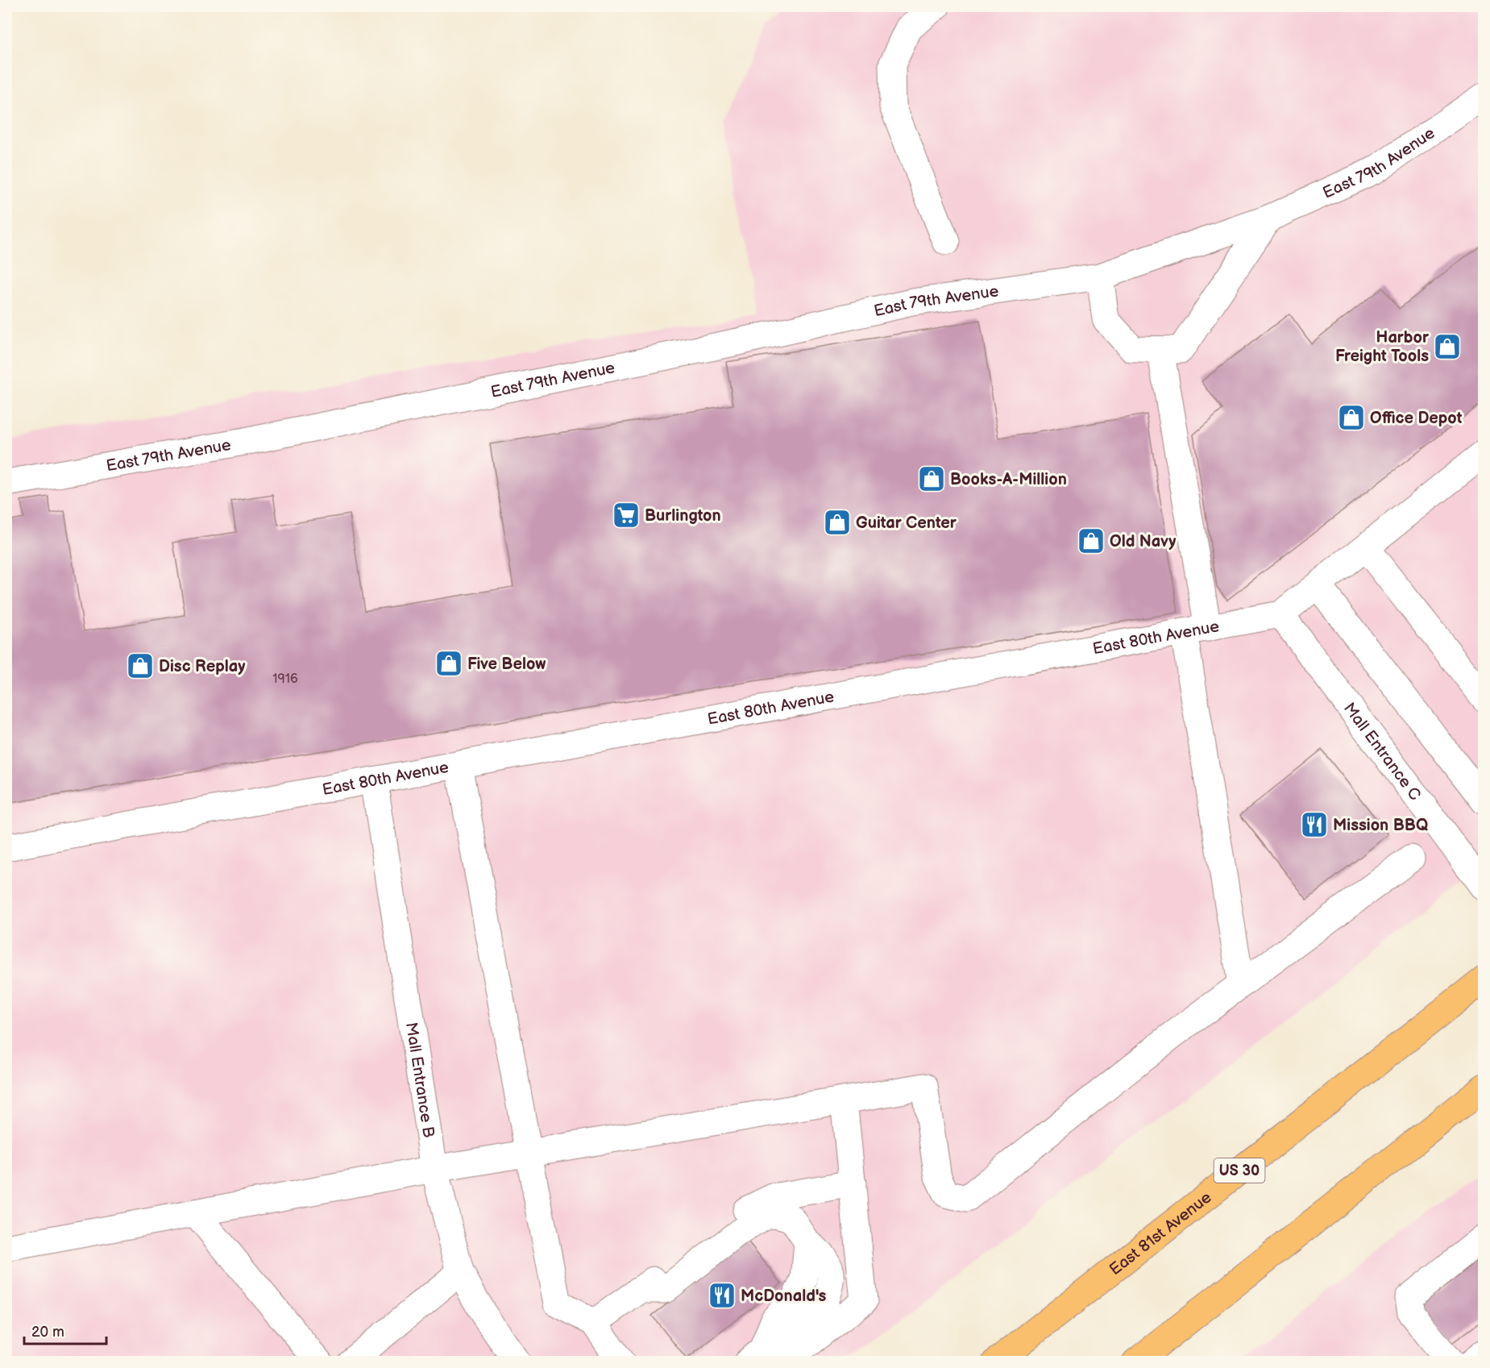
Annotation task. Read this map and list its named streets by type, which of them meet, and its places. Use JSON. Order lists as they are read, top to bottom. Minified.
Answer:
{"streets":{"highway":["US 30","East 81st Avenue"],"lane":["East 79th Avenue","East 80th Avenue","Mall Entrance C","Mall Entrance B"]},"crossings":[["East 80th Avenue","Mall Entrance C"],["East 80th Avenue","Mall Entrance B"]],"places":{"shop":["Harbor Freight Tools","Office Depot","Books-A-Million","Guitar Center","Old Navy","Five Below","Disc Replay"],"supermarket":["Burlington"],"restaurant":["Mission BBQ","McDonald's"]},"house_numbers":["1916"],"scale_bar":"20 m"}
